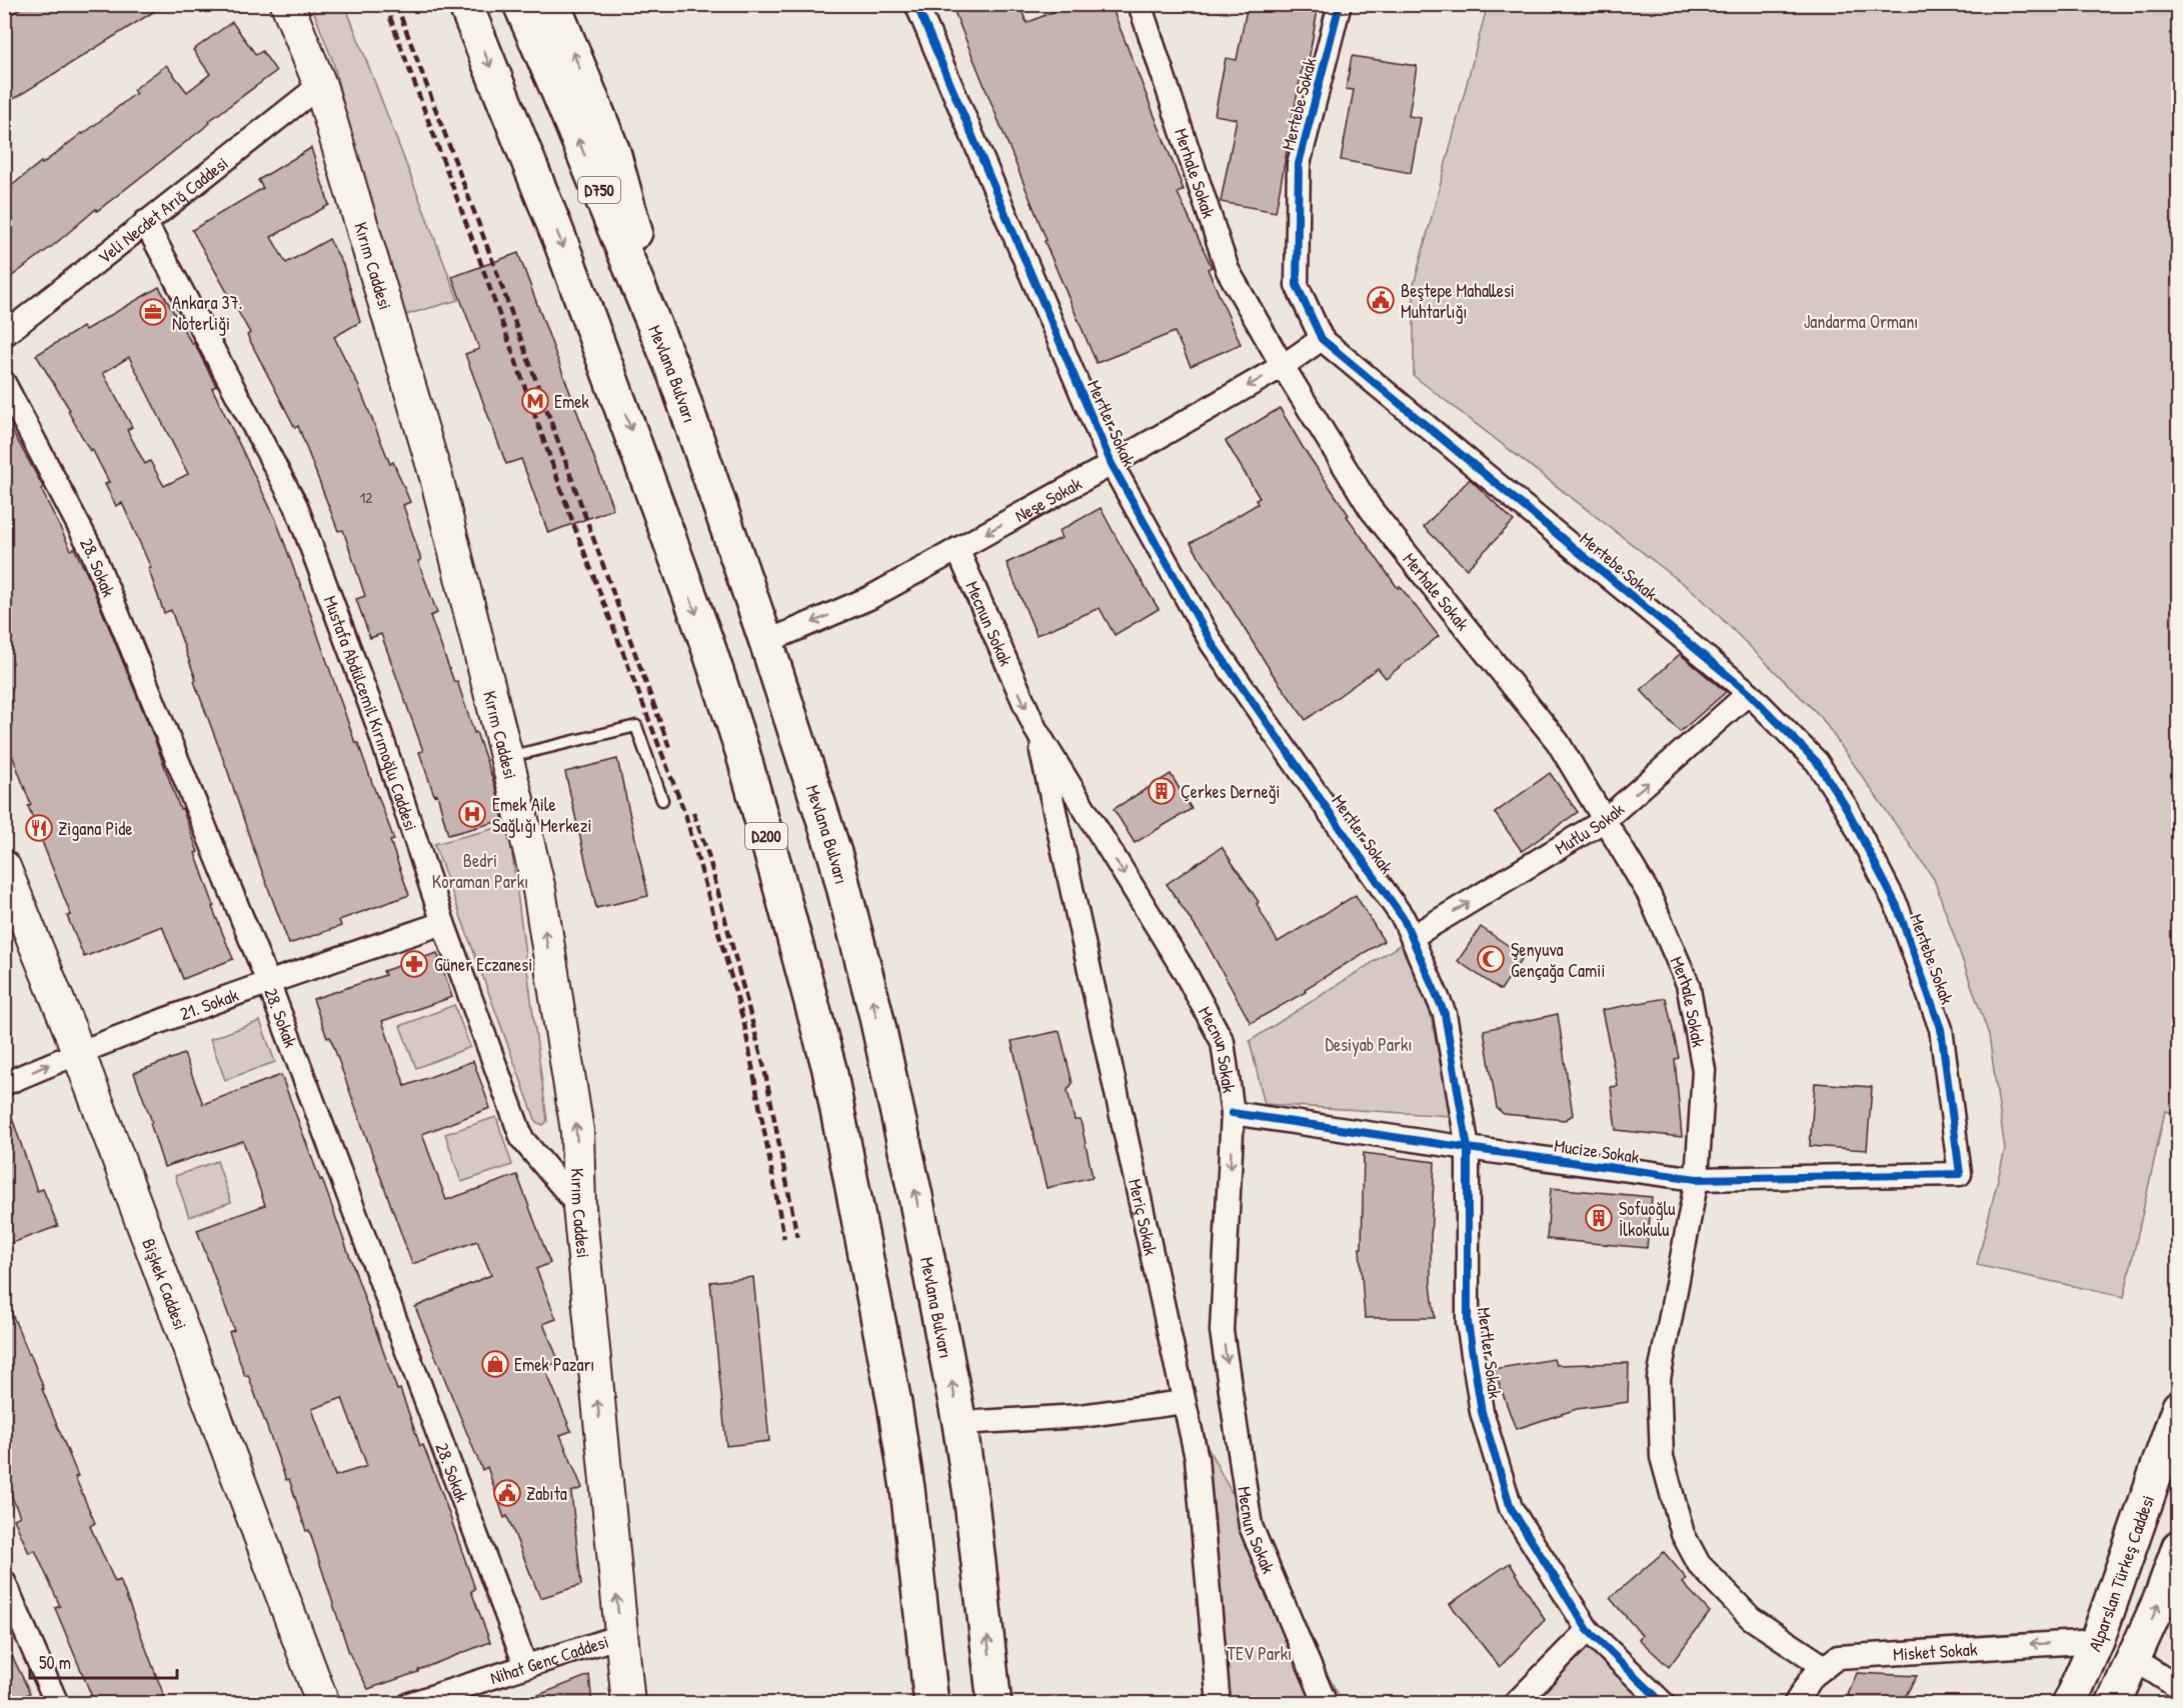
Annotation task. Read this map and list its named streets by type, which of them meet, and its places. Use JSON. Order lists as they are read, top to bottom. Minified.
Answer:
{"streets":{"main road":["D750","Mevlana Bulvarı","D200","Alparslan Türkeş Caddesi"],"street":["Mertebe Sokak","Merhale Sokak","Veli Necdet Arığ Caddesi","Kırım Caddesi","Mertler Sokak","Neşe Sokak","28. Sokak","Mecnun Sokak","Mustafa Abdülcemil Kırımoğlu Caddesi","Mutlu Sokak","21. Sokak","Mucize Sokak","Meriç Sokak","Bişkek Caddesi","Misket Sokak","Nihat Genç Caddesi"]},"crossings":[["Mertebe Sokak","Neşe Sokak"],["Mertebe Sokak","Mutlu Sokak"],["Mertebe Sokak","Mucize Sokak"],["Merhale Sokak","Neşe Sokak"],["Merhale Sokak","Mutlu Sokak"],["Merhale Sokak","Mucize Sokak"],["Merhale Sokak","Misket Sokak"],["Veli Necdet Arığ Caddesi","Kırım Caddesi"],["Veli Necdet Arığ Caddesi","Mustafa Abdülcemil Kırımoğlu Caddesi"],["Kırım Caddesi","Mustafa Abdülcemil Kırımoğlu Caddesi"],["Kırım Caddesi","Nihat Genç Caddesi"],["Mevlana Bulvarı","Neşe Sokak"],["Mertler Sokak","Neşe Sokak"],["Mertler Sokak","Mutlu Sokak"],["Mertler Sokak","Mucize Sokak"],["Neşe Sokak","Mecnun Sokak"],["28. Sokak","21. Sokak"],["28. Sokak","Nihat Genç Caddesi"],["Mecnun Sokak","Mucize Sokak"],["Mecnun Sokak","Meriç Sokak"],["Mustafa Abdülcemil Kırımoğlu Caddesi","21. Sokak"],["21. Sokak","Bişkek Caddesi"],["Alparslan Türkeş Caddesi","Misket Sokak"]],"one_way":["Kırım Caddesi","Neşe Sokak","Mecnun Sokak","Mutlu Sokak","Misket Sokak"],"parks":["Jandarma Ormanı","Bedri Koraman Parkı","Desiyab Parkı","TEV Parkı"],"places":{"public building":["Beştepe Mahallesi Muhtarlığı","Zabıta"],"office":["Ankara 37. Noterliği"],"metro station":["Emek"],"building":["Çerkes Derneği","Sofuoğlu İlkokulu"],"hospital":["Emek Aile Sağlığı Merkezi"],"restaurant":["Zigana Pide"],"mosque":["Şenyuva Gençağa Camii"],"pharmacy":["Güner Eczanesi"],"shop":["Emek Pazarı"]},"house_numbers":["12"],"scale_bar":"50 m"}
